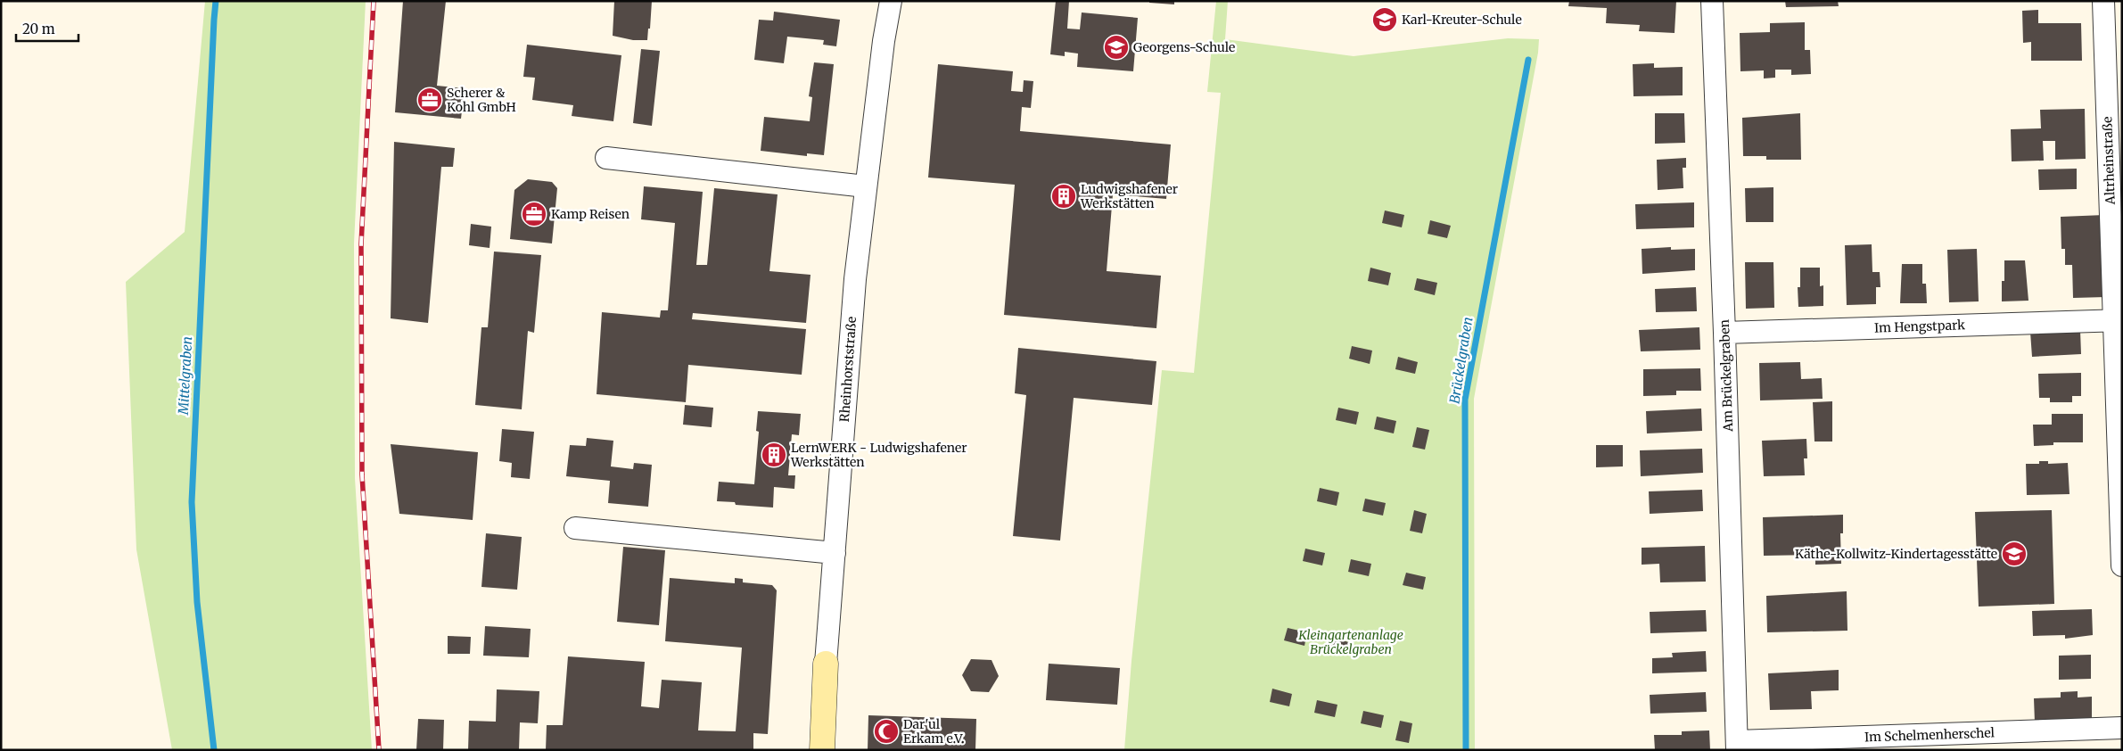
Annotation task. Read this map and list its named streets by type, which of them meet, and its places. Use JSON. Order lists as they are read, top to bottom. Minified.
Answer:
{"streets":{"street":["Altrheinstraße","Im Hengstpark","Rheinhorststraße","Am Brückelgraben","Im Schelmenherschel"]},"crossings":[["Altrheinstraße","Im Hengstpark"],["Im Hengstpark","Am Brückelgraben"],["Am Brückelgraben","Im Schelmenherschel"]],"water":["Brückelgraben","Mittelgraben"],"parks":["Kleingartenanlage Brückelgraben"],"places":{"school or university":["Karl-Kreuter-Schule","Georgens-Schule","Käthe-Kollwitz-Kindertagesstätte"],"office":["Scherer & Kohl GmbH","Kamp Reisen"],"building":["Ludwigshafener Werkstätten","LernWERK - Ludwigshafener Werkstätten"],"mosque":["Dar'ul Erkam e.V."]},"scale_bar":"20 m"}
